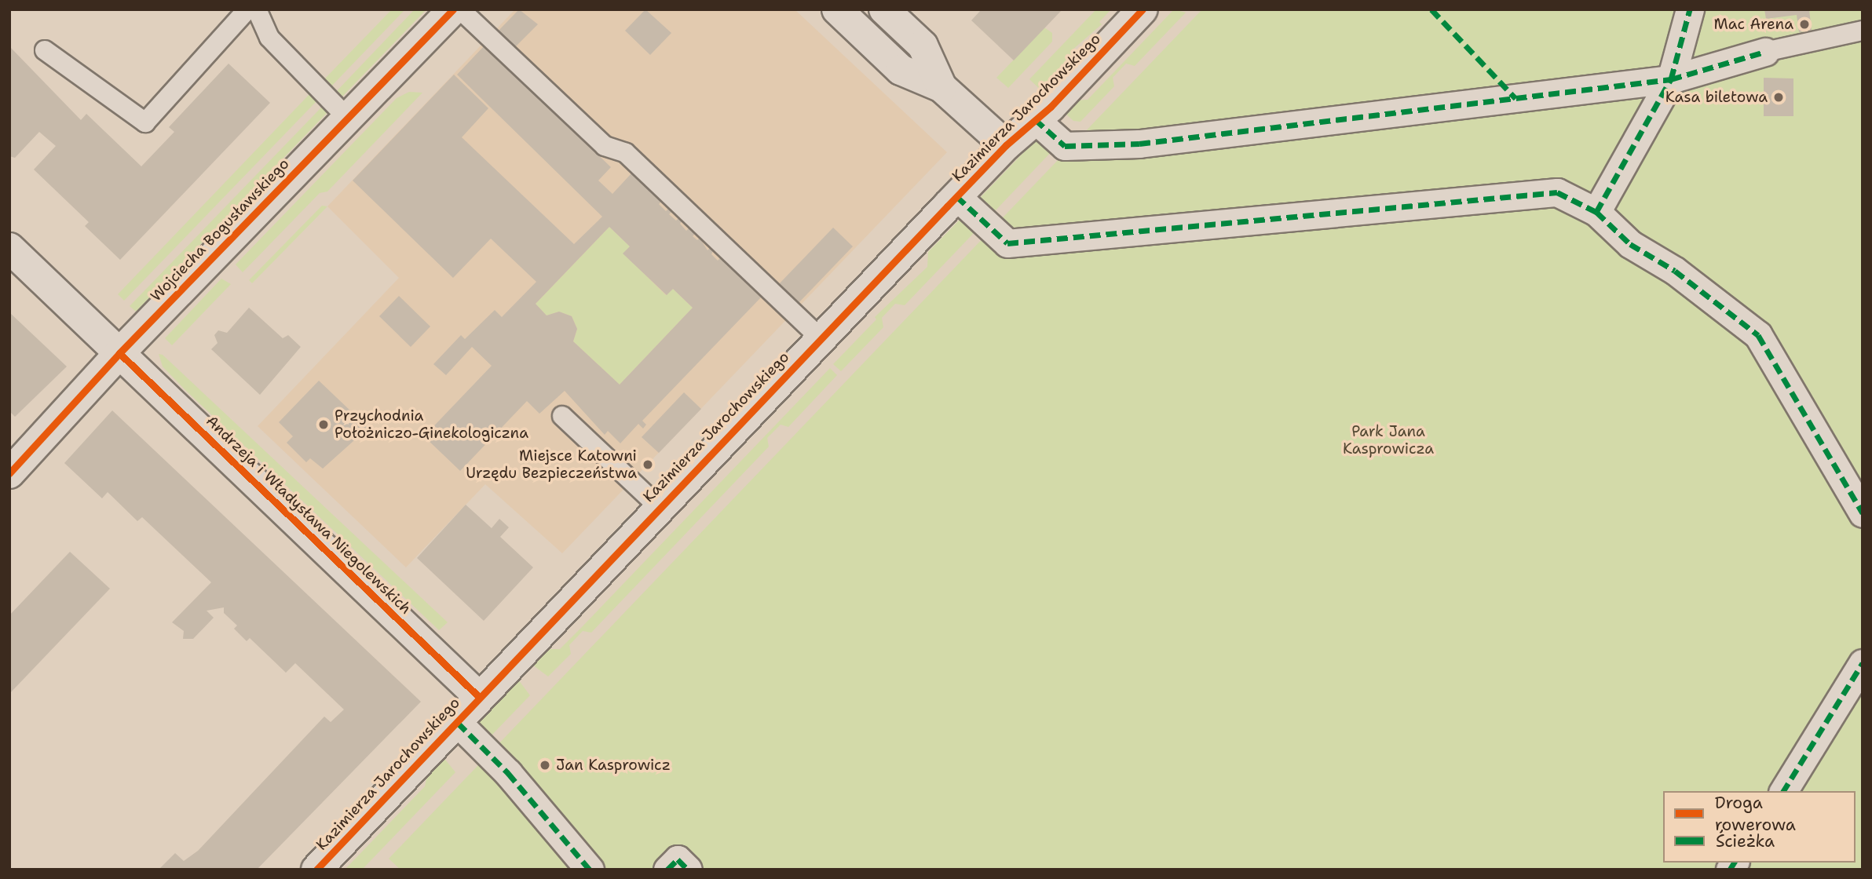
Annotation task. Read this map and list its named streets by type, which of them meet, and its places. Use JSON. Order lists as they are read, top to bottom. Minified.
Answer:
{"streets":{"street":["Kazimierza Jarochowskiego","Wojciecha Bogusławskiego","Andrzeja i Władysława Niegolewskich"]},"crossings":[["Kazimierza Jarochowskiego","Andrzeja i Władysława Niegolewskich"],["Wojciecha Bogusławskiego","Andrzeja i Władysława Niegolewskich"]],"parks":["Park Jana Kasprowicza"],"places":["Mac Arena","Kasa biletowa","Przychodnia Położniczo-Ginekologiczna","Miejsce Katowni Urzędu Bezpieczeństwa","Jan Kasprowicz"],"legend":["Droga rowerowa","Ścieżka"]}
